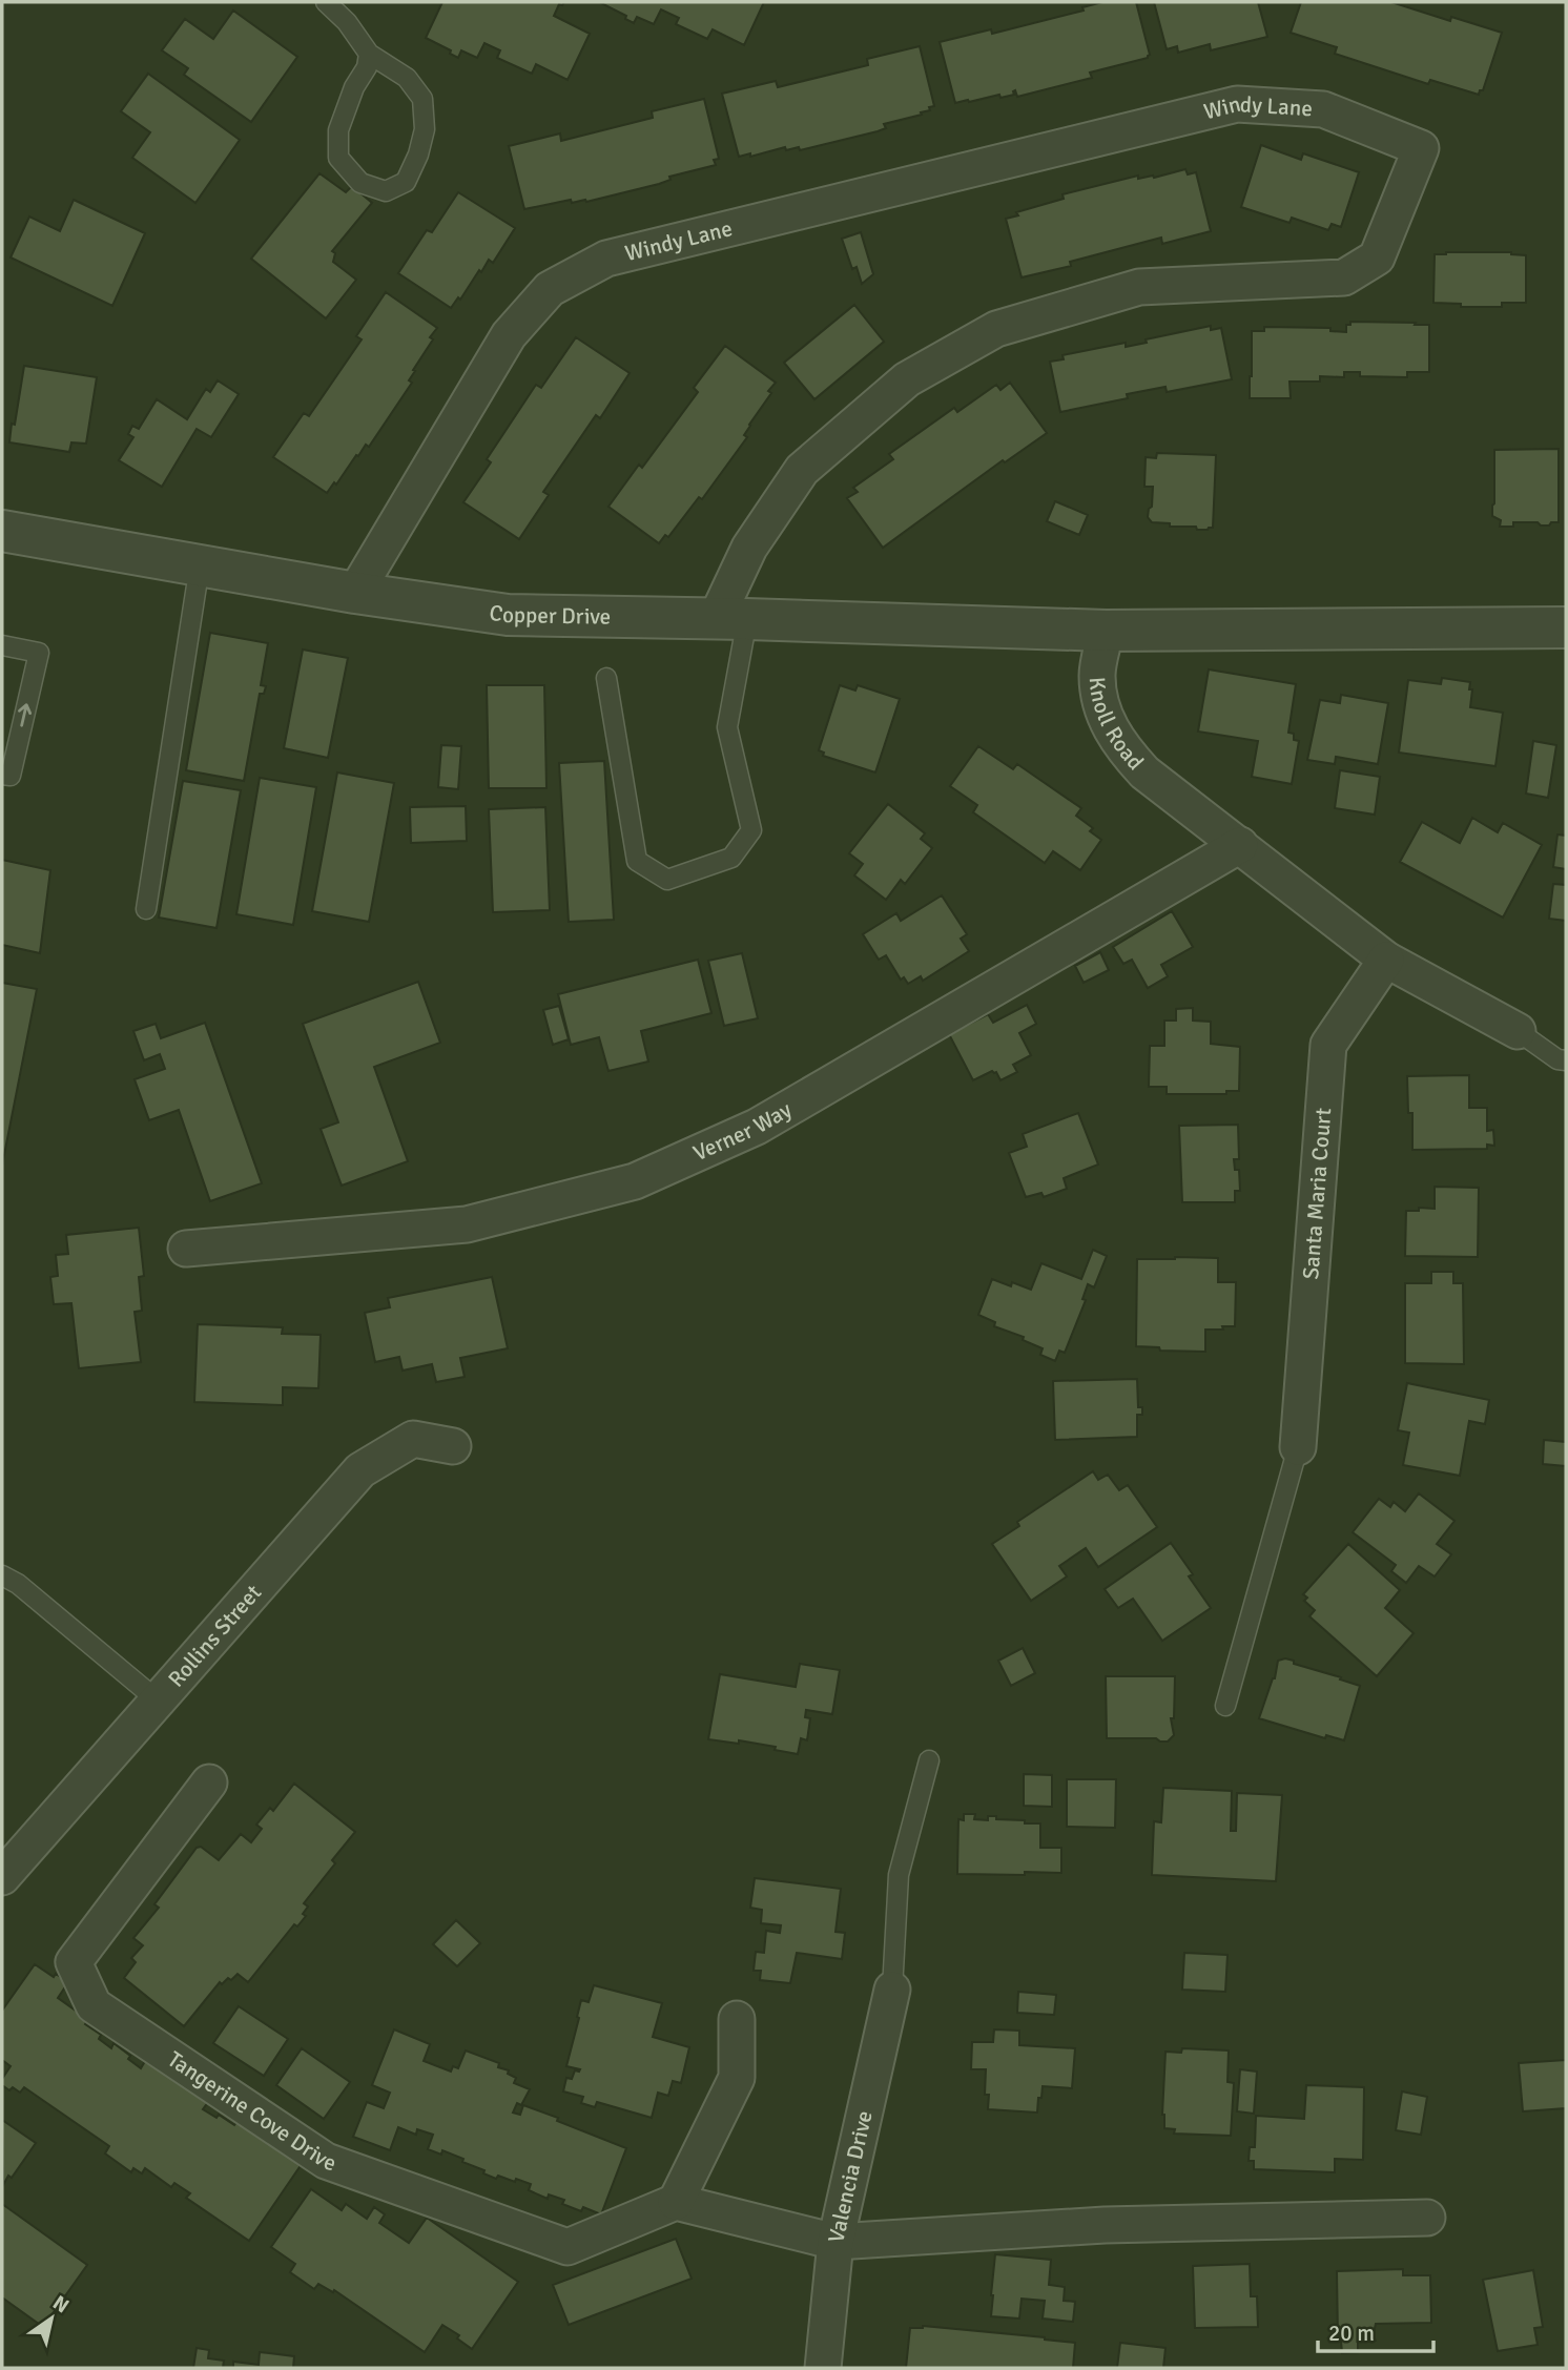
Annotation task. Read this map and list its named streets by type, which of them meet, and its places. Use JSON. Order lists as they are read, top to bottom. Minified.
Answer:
{"streets":{"street":["Windy Lane","Copper Drive","Knoll Road","Verner Way","Santa Maria Court","Rollins Street","Tangerine Cove Drive","Valencia Drive"]},"crossings":[["Windy Lane","Copper Drive"],["Copper Drive","Knoll Road"],["Knoll Road","Verner Way"],["Knoll Road","Santa Maria Court"]],"scale_bar":"20 m","north":"top right"}
